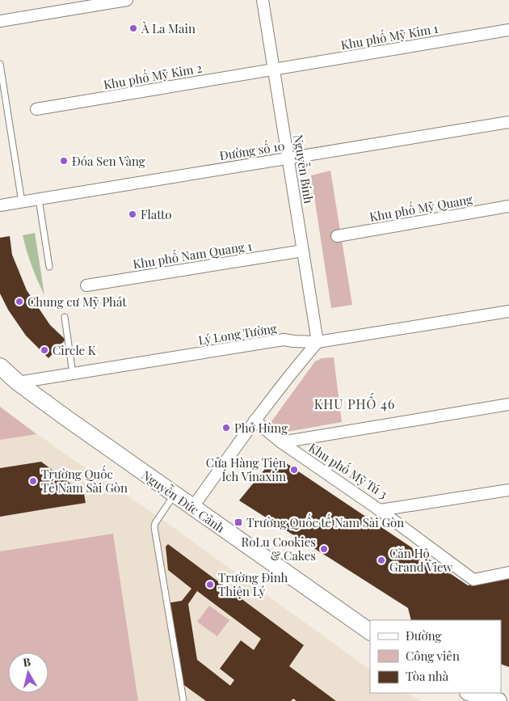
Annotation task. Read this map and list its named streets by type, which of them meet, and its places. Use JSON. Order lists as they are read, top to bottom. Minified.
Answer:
{"streets":{"main road":["Nguyễn Đức Cảnh"],"street":["Khu phố Mỹ Kim 1","Khu phố Mỹ Kim 2","Đường số 10","Nguyễn Bính","Khu phố Mỹ Quang","Khu phố Nam Quang 1","Lý Long Tường","Khu phố Mỹ Tú 3"]},"crossings":[["Khu phố Mỹ Kim 1","Khu phố Mỹ Kim 2"],["Khu phố Mỹ Kim 1","Nguyễn Bính"],["Khu phố Mỹ Kim 2","Nguyễn Bính"],["Đường số 10","Nguyễn Bính"],["Nguyễn Bính","Khu phố Nam Quang 1"],["Nguyễn Bính","Lý Long Tường"],["Lý Long Tường","Nguyễn Đức Cảnh"]],"districts":["KHU PHỐ 46"],"places":{"other":["À La Main","Đóa Sen Vàng","Flatto","Chung cư Mỹ Phát","Circle K","Phở Hùng","Cửa Hàng Tiện Ích Vinaxim","Trường Quốc Tế Nam Sài Gòn","RoLu Cookies & Cakes","Căn Hộ Grand View","Trường Đinh Thiện Lý"],"transit":["Trường Quốc tế Nam Sài Gòn"]},"legend":["Đường","Công viên","Tòa nhà"],"north":"top"}
